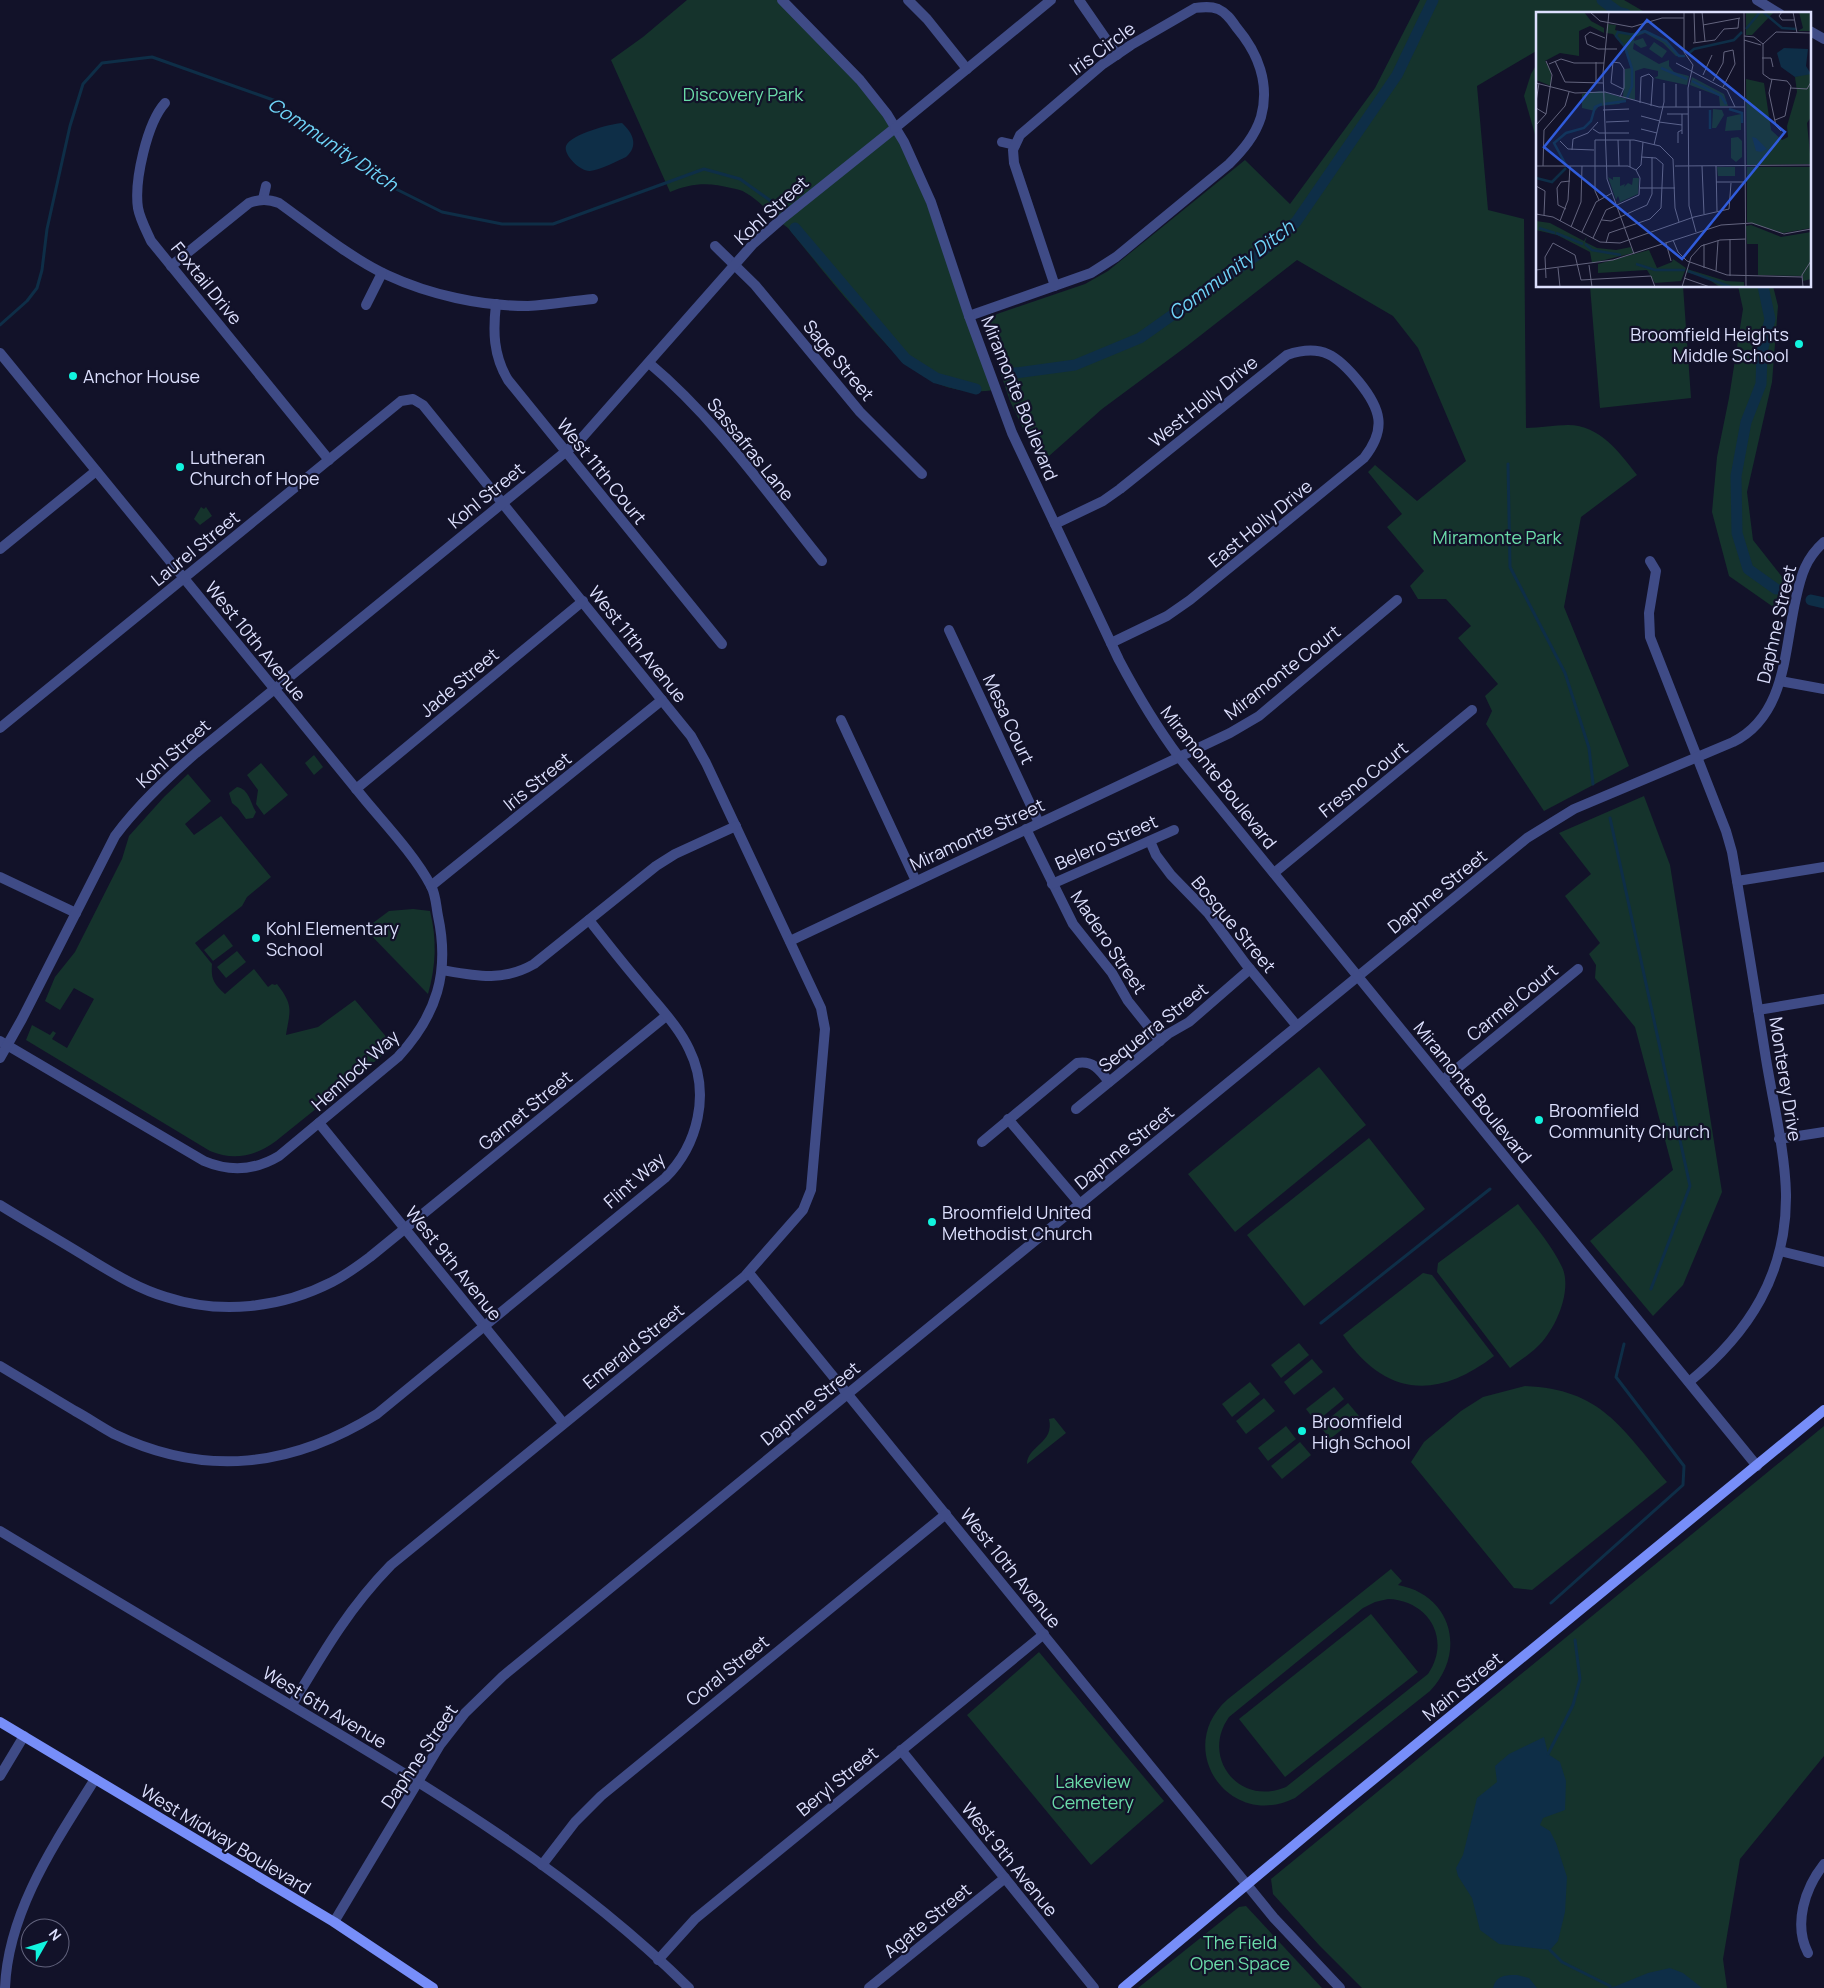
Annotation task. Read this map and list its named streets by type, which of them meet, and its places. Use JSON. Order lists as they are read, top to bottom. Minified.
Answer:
{"streets":{"main road":["Main Street","West Midway Boulevard"],"street":["Iris Circle","Kohl Street","Foxtail Drive","Sage Street","Miramonte Boulevard","West Holly Drive","Sassafras Lane","West 11th Court","East Holly Drive","Laurel Street","Daphne Street","West 10th Avenue","West 11th Avenue","Miramonte Court","Jade Street","Mesa Court","Fresno Court","Iris Street","Miramonte Street","Belero Street","Bosque Street","Madero Street","Carmel Court","Sequerra Street","Hemlock Way","Monterey Drive","Garnet Street","Flint Way","West 9th Avenue","Emerald Street","Coral Street","West 6th Avenue","Beryl Street","Agate Street"]},"crossings":[["Iris Circle","Miramonte Boulevard"],["Kohl Street","Sage Street"],["Kohl Street","Miramonte Boulevard"],["Kohl Street","Sassafras Lane"],["Kohl Street","West 11th Court"],["Kohl Street","West 10th Avenue"],["Kohl Street","West 11th Avenue"],["Kohl Street","Hemlock Way"],["Foxtail Drive","Laurel Street"],["Miramonte Boulevard","West Holly Drive"],["Miramonte Boulevard","East Holly Drive"],["Miramonte Boulevard","Daphne Street"],["Miramonte Boulevard","Miramonte Court"],["Miramonte Boulevard","Fresno Court"],["Miramonte Boulevard","Miramonte Street"],["Miramonte Boulevard","Carmel Court"],["Miramonte Boulevard","Monterey Drive"],["Miramonte Boulevard","Main Street"],["West Holly Drive","East Holly Drive"],["Laurel Street","West 10th Avenue"],["Laurel Street","West 11th Avenue"],["Daphne Street","West 10th Avenue"],["Daphne Street","Bosque Street"],["Daphne Street","Monterey Drive"],["Daphne Street","West 6th Avenue"],["Daphne Street","West Midway Boulevard"],["West 10th Avenue","Jade Street"],["West 10th Avenue","Iris Street"],["West 10th Avenue","Hemlock Way"],["West 10th Avenue","Emerald Street"],["West 10th Avenue","Coral Street"],["West 10th Avenue","Main Street"],["West 10th Avenue","Beryl Street"],["West 11th Avenue","Jade Street"],["West 11th Avenue","Iris Street"],["West 11th Avenue","Miramonte Street"],["West 11th Avenue","Emerald Street"],["Miramonte Court","Miramonte Street"],["Mesa Court","Miramonte Street"],["Miramonte Street","Madero Street"],["Miramonte Street","Emerald Street"],["Belero Street","Bosque Street"],["Belero Street","Madero Street"],["Bosque Street","Sequerra Street"],["Madero Street","Sequerra Street"],["Hemlock Way","West 9th Avenue"],["Garnet Street","Flint Way"],["Garnet Street","West 9th Avenue"],["Flint Way","West 9th Avenue"],["West 9th Avenue","Emerald Street"],["West 9th Avenue","Beryl Street"],["West 9th Avenue","Agate Street"],["Emerald Street","West 6th Avenue"],["Coral Street","West 6th Avenue"],["West 6th Avenue","Beryl Street"]],"water":["Community Ditch"],"parks":["Discovery Park","Miramonte Park","Lakeview Cemetery","The Field Open Space"],"places":["Broomfield Heights Middle School","Anchor House","Lutheran Church of Hope","Kohl Elementary School","Broomfield Community Church","Broomfield United Methodist Church","Broomfield High School"],"north":"top right"}
